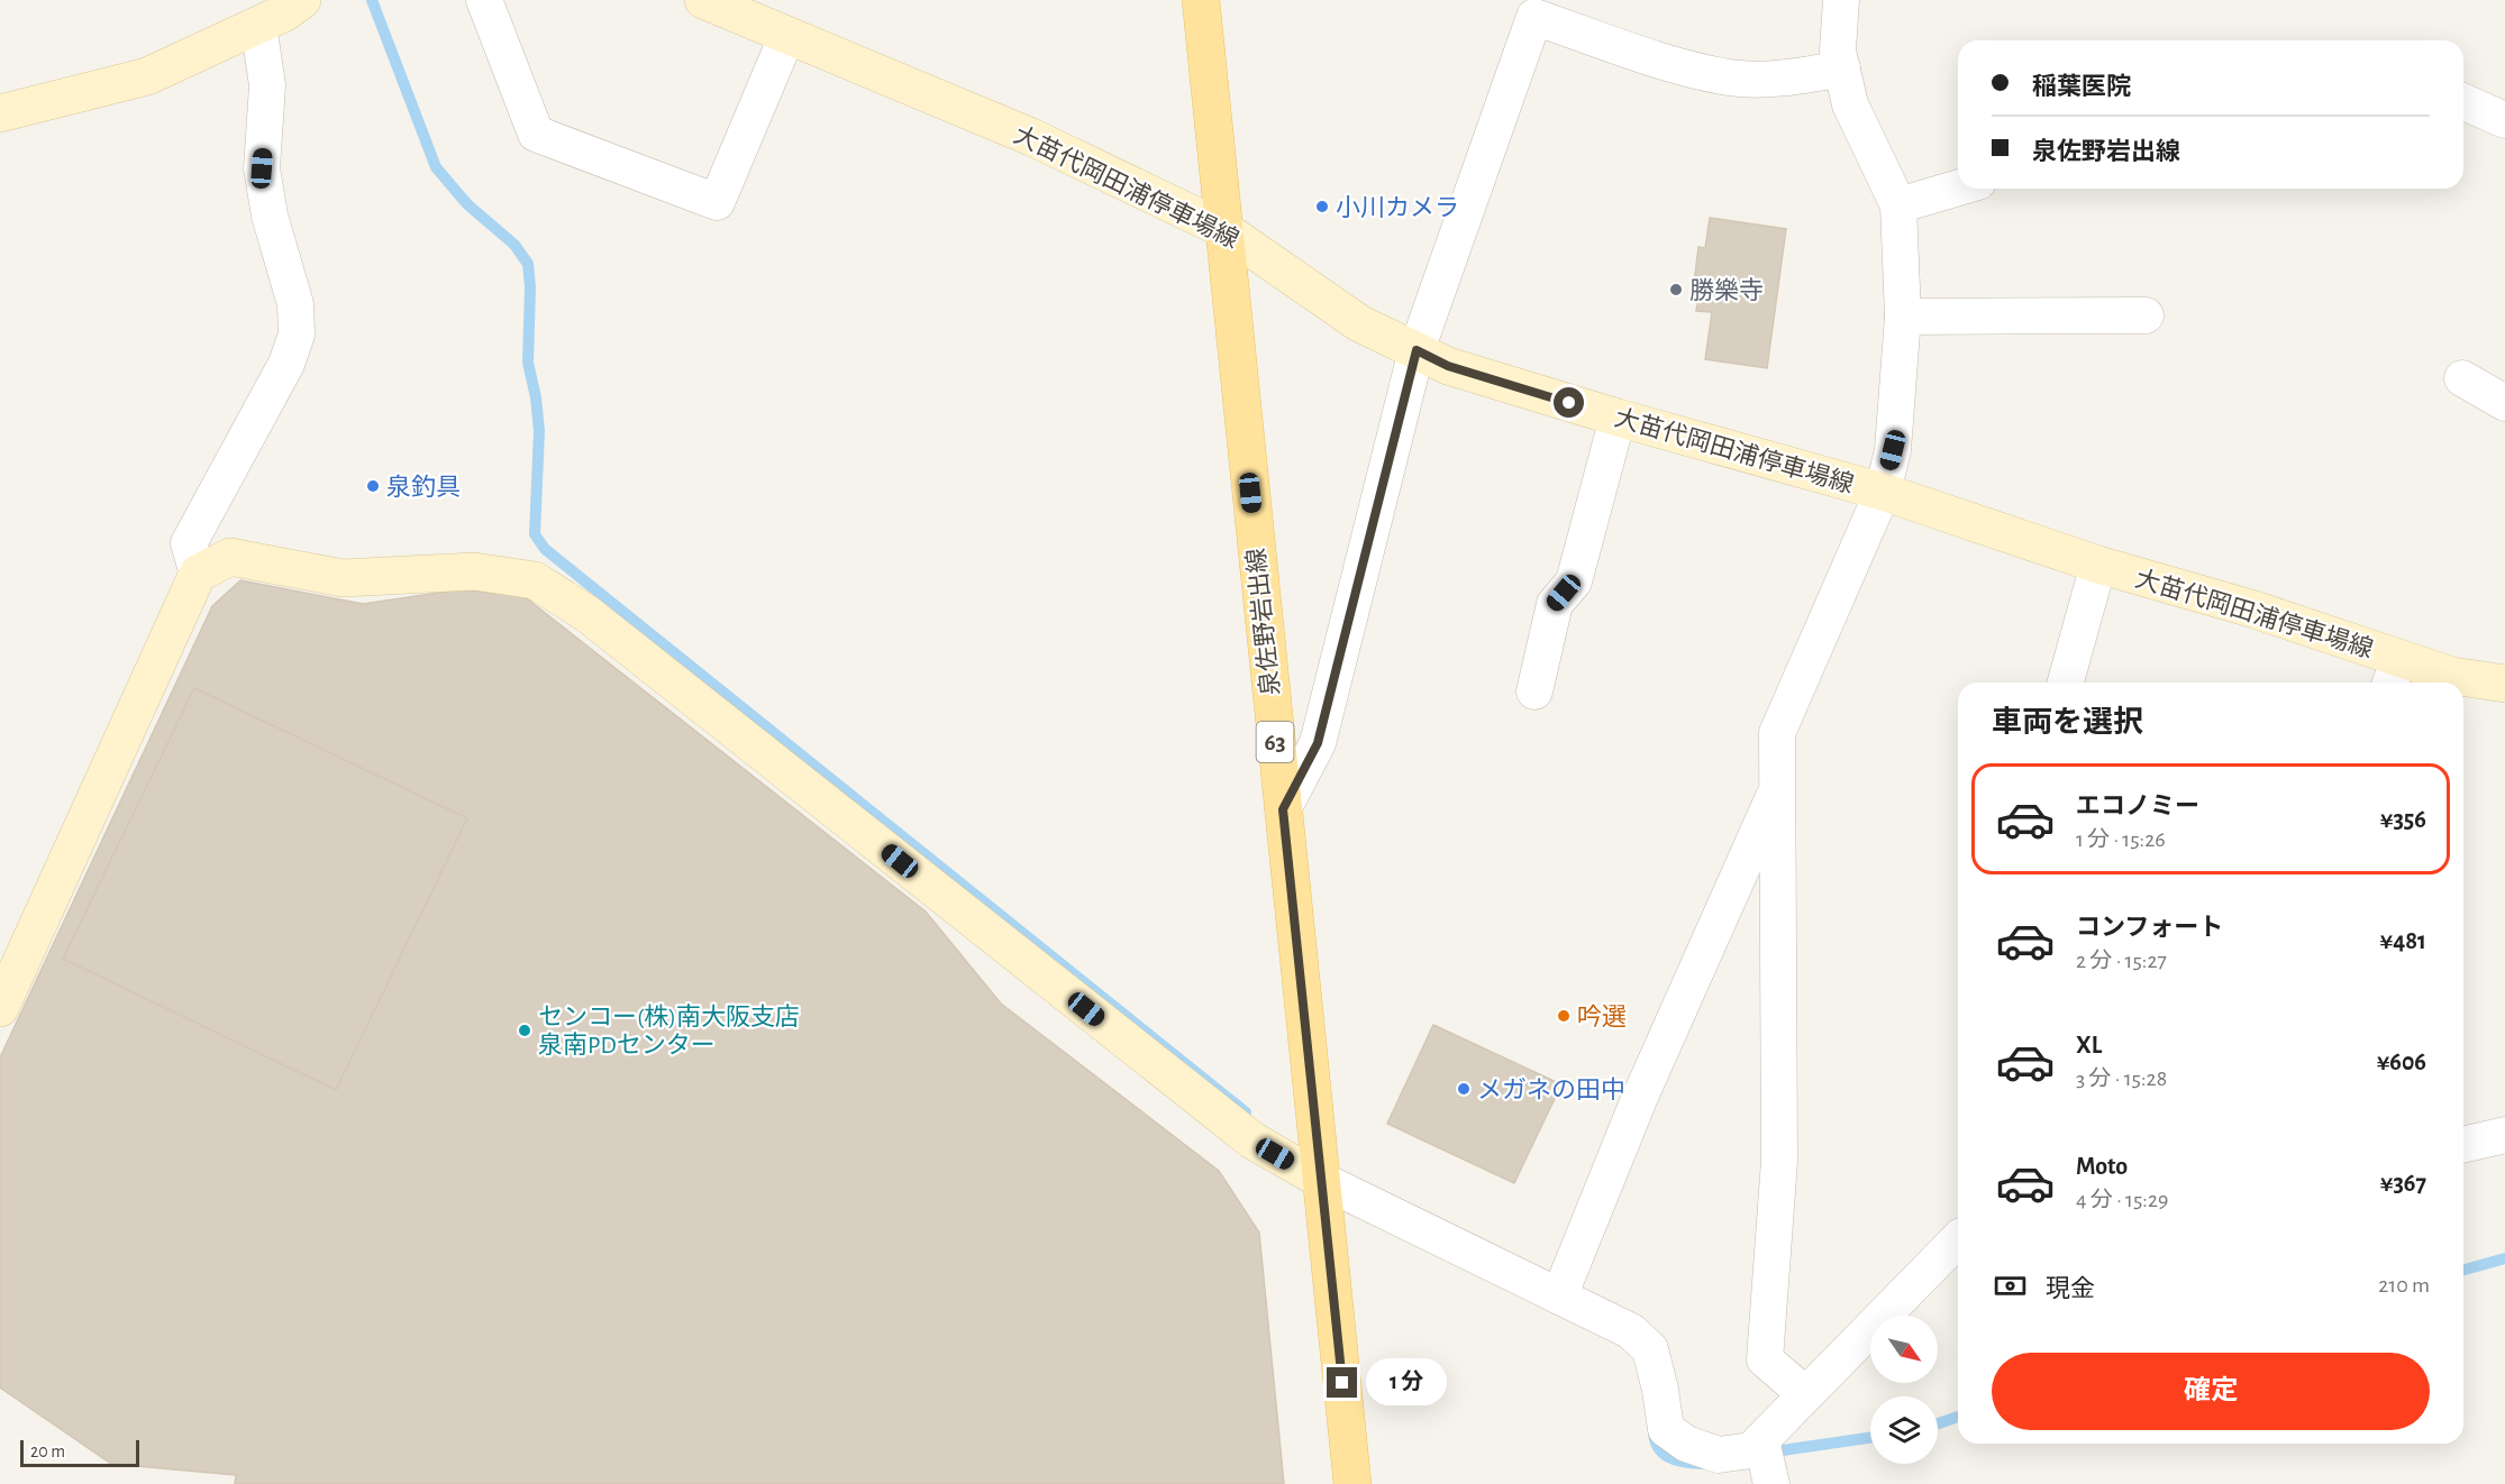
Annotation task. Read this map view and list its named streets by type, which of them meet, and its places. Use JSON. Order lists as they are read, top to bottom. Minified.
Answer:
{"streets":{"main road":["大苗代岡田浦停車場線","泉佐野岩出線","63"]},"crossings":[["大苗代岡田浦停車場線","泉佐野岩出線"]],"places":["小川カメラ","勝樂寺","泉釣具","吟選","センコー(株)南大阪支店 泉南PDセンター","メガネの田中"],"scale_bar":"20 m","north":"bottom right","page":{"banner":["稲葉医院","泉佐野岩出線"],"heading":"車両を選択","list":[{"name":"エコノミー","note":"1 分 · 15:26","value":"¥356"},{"name":"コンフォート","note":"2 分 · 15:27","value":"¥481"},{"name":"XL","note":"3 分 · 15:28","value":"¥606"},{"name":"Moto","note":"4 分 · 15:29","value":"¥367"}],"pay":["現金","210 m"],"buttons":"確定","bubble":"1 分","scale":"20 m"}}
